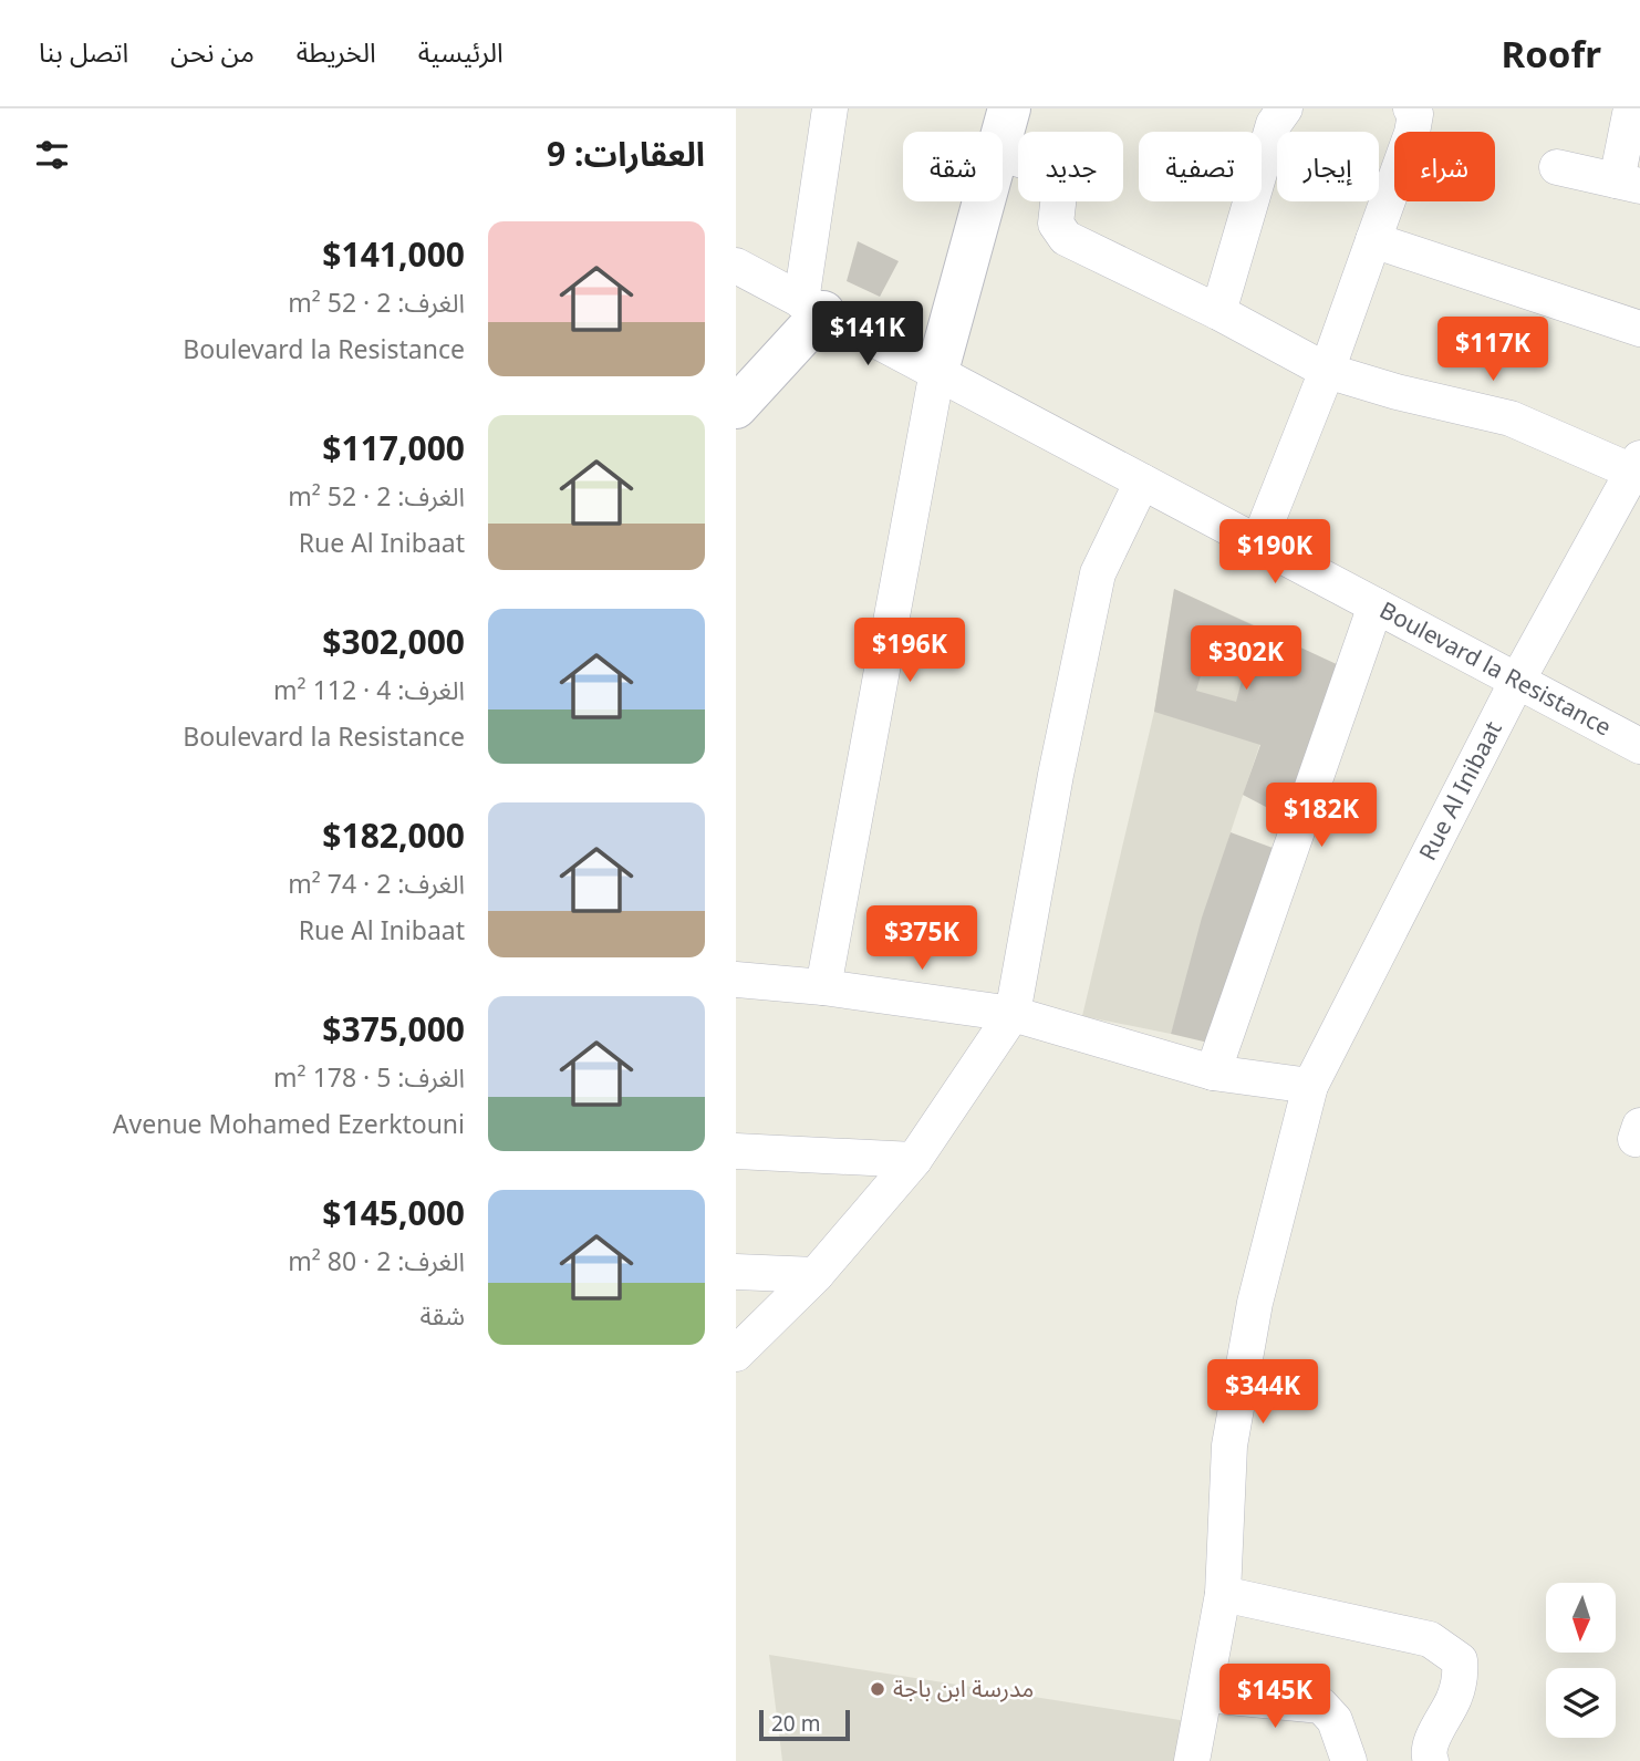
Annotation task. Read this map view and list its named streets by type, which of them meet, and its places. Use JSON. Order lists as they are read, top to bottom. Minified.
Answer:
{"streets":{"street":["Boulevard la Resistance","Rue Al Inibaat"]},"crossings":[["Boulevard la Resistance","Rue Al Inibaat"]],"places":["مدرسة ابن باجة"],"scale_bar":"20 m","north":"bottom","page":{"header":"Roofr","nav":["الرئيسية","الخريطة","من نحن","اتصل بنا"],"heading":"العقارات: 9","chip":["شراء","إيجار","تصفية","جديد","شقة"],"list":[{"name":"$141,000","note":"الغرف: 2 · 52 m² · Boulevard la Resistance"},{"name":"$117,000","note":"الغرف: 2 · 52 m² · Rue Al Inibaat"},{"name":"$302,000","note":"الغرف: 4 · 112 m² · Boulevard la Resistance"},{"name":"$182,000","note":"الغرف: 2 · 74 m² · Rue Al Inibaat"},{"name":"$375,000","note":"الغرف: 5 · 178 m² · Avenue Mohamed Ezerktouni"},{"name":"$145,000","note":"الغرف: 2 · 80 m² · شقة"}],"price":["$141K","$117K","$190K","$196K","$302K","$182K","$375K","$344K","$145K"],"scale":"20 m"}}
